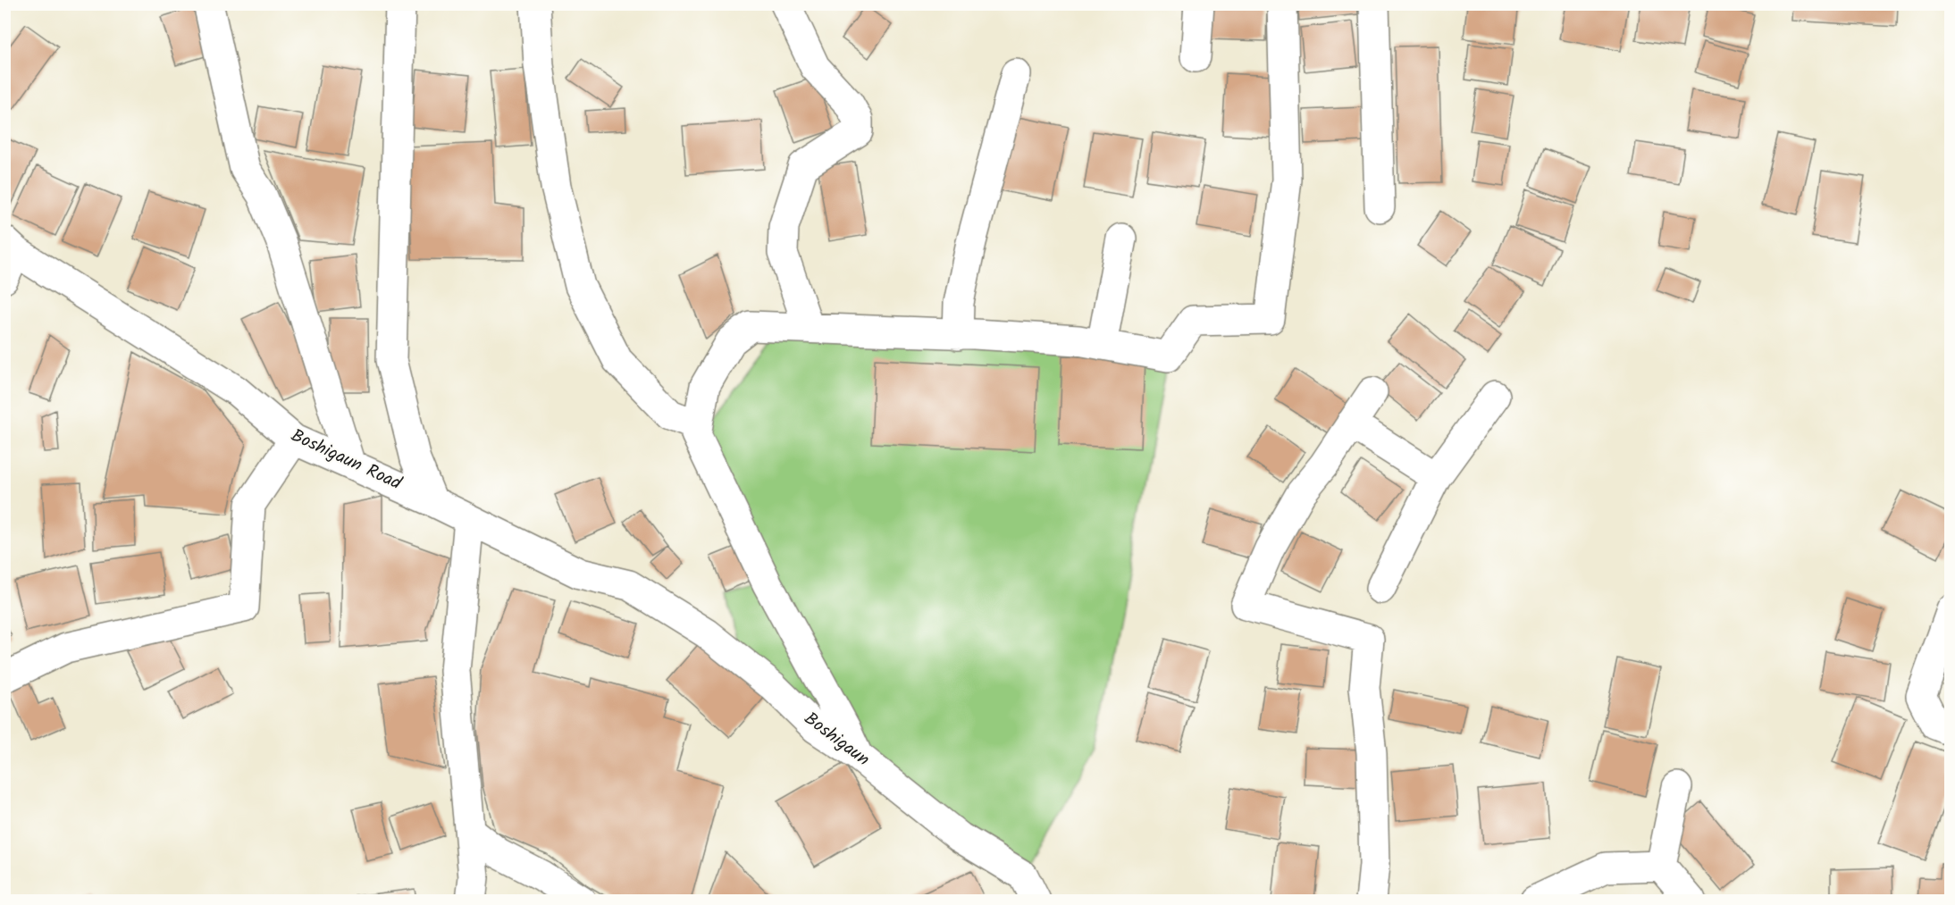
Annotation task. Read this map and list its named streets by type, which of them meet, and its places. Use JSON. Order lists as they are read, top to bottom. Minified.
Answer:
{"streets":{"street":["Boshigaun Road","Boshigaun"]},"crossings":[["Boshigaun Road","Boshigaun"]]}
